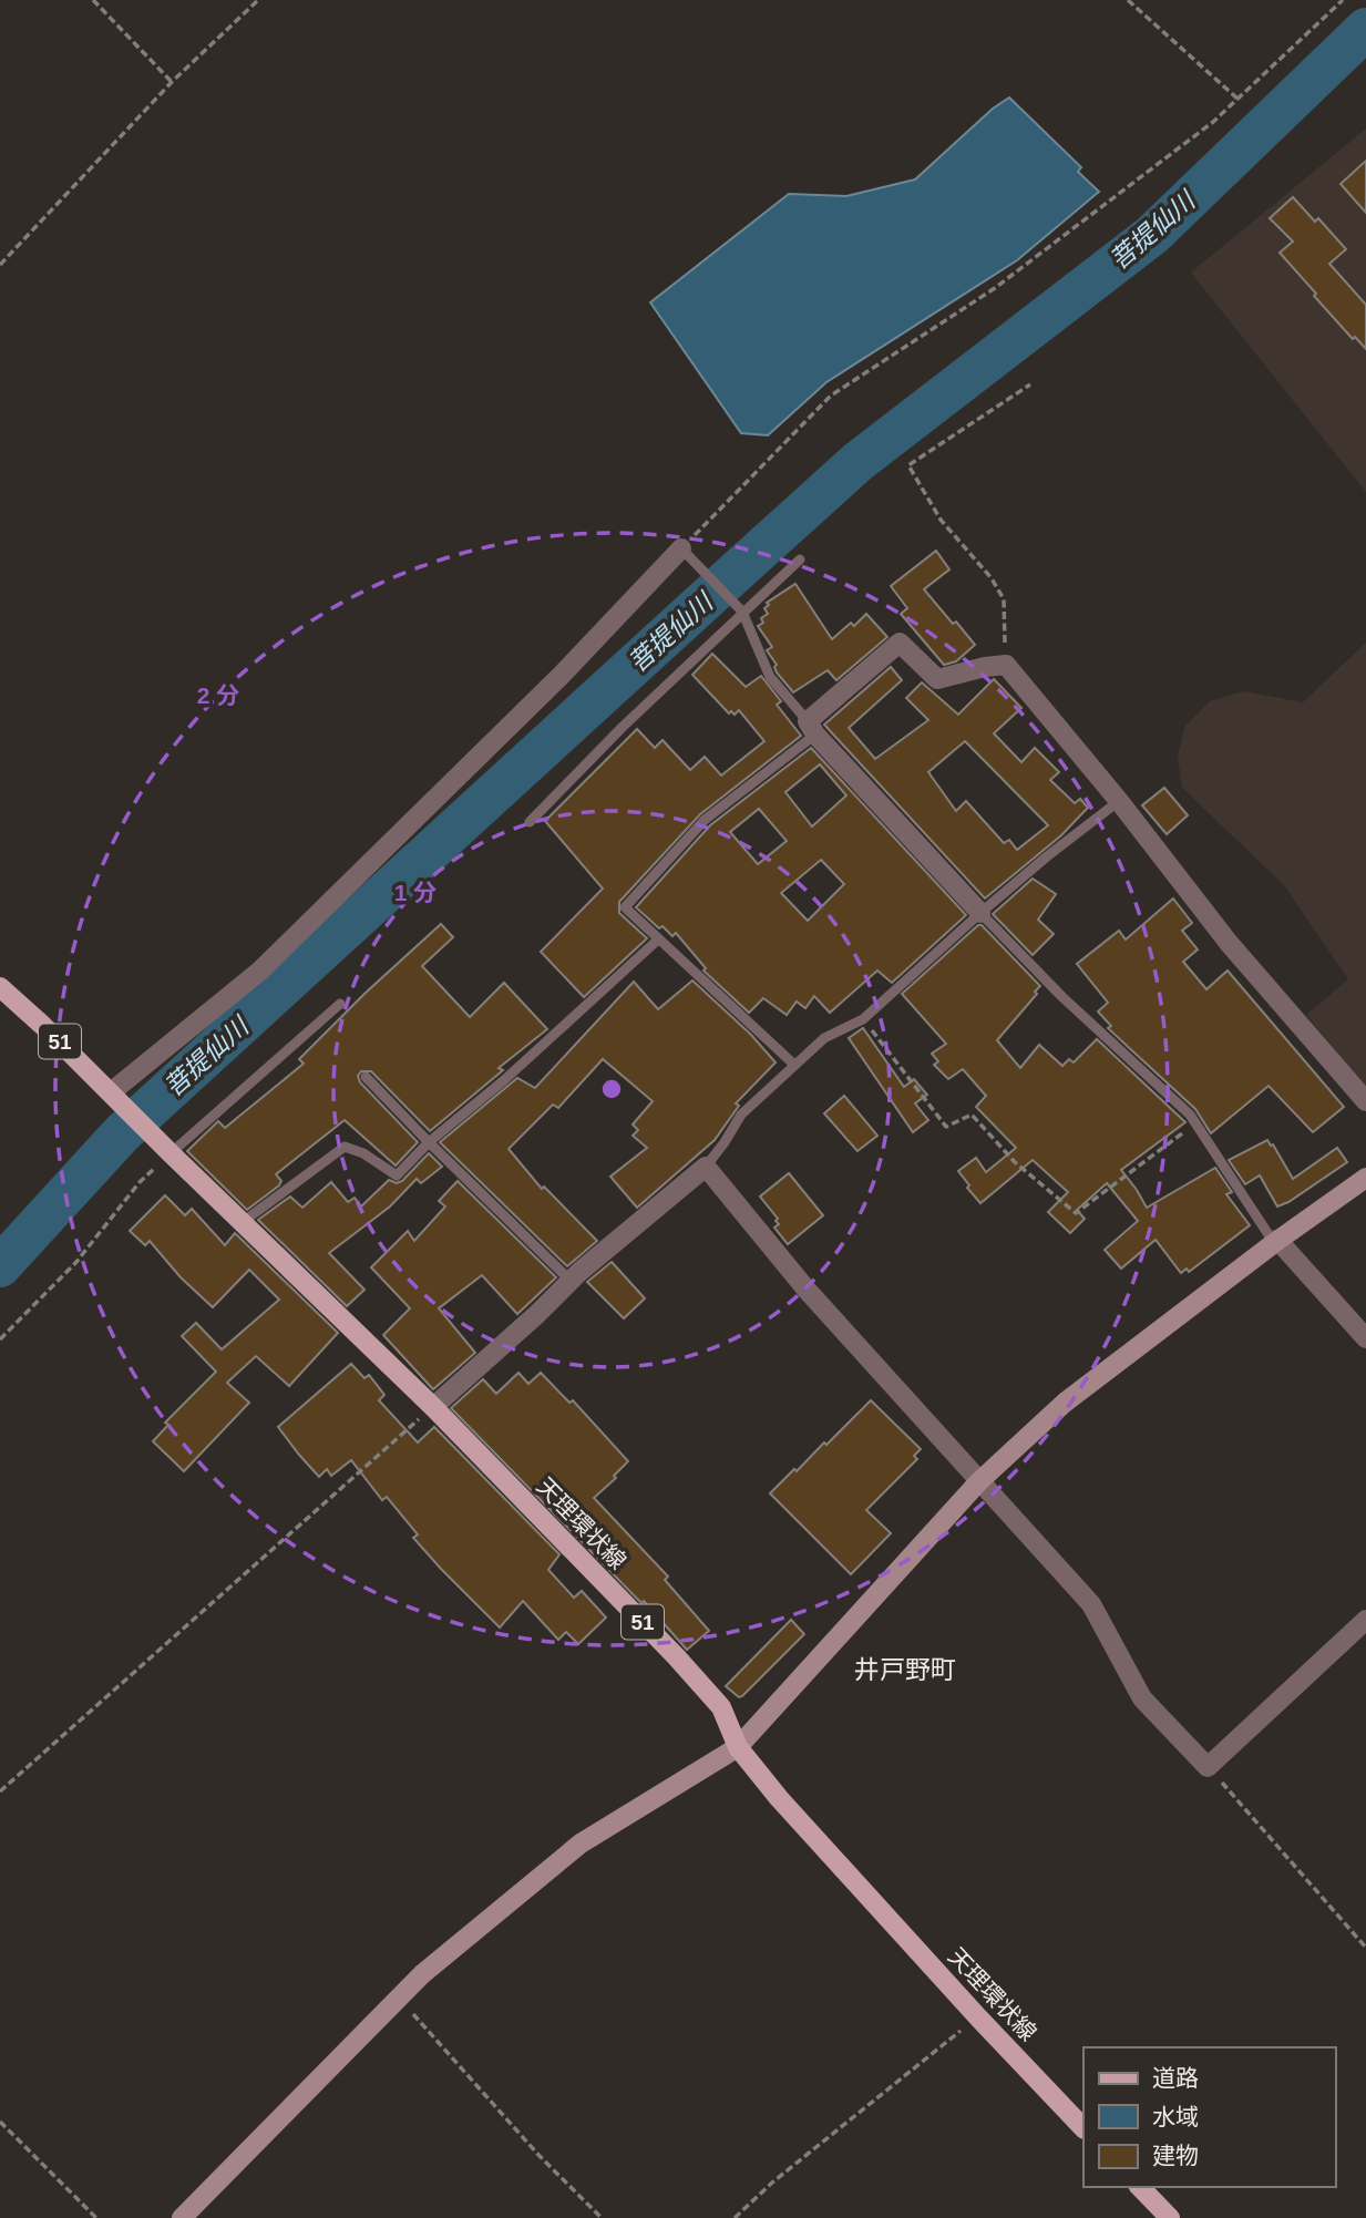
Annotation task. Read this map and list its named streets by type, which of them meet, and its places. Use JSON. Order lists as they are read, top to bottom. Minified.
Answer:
{"streets":{"main road":["51","天理環状線"]},"districts":["井戸野町"],"water":["菩提仙川"],"legend":["道路","水域","建物"],"rings":["2 分","1 分"]}
